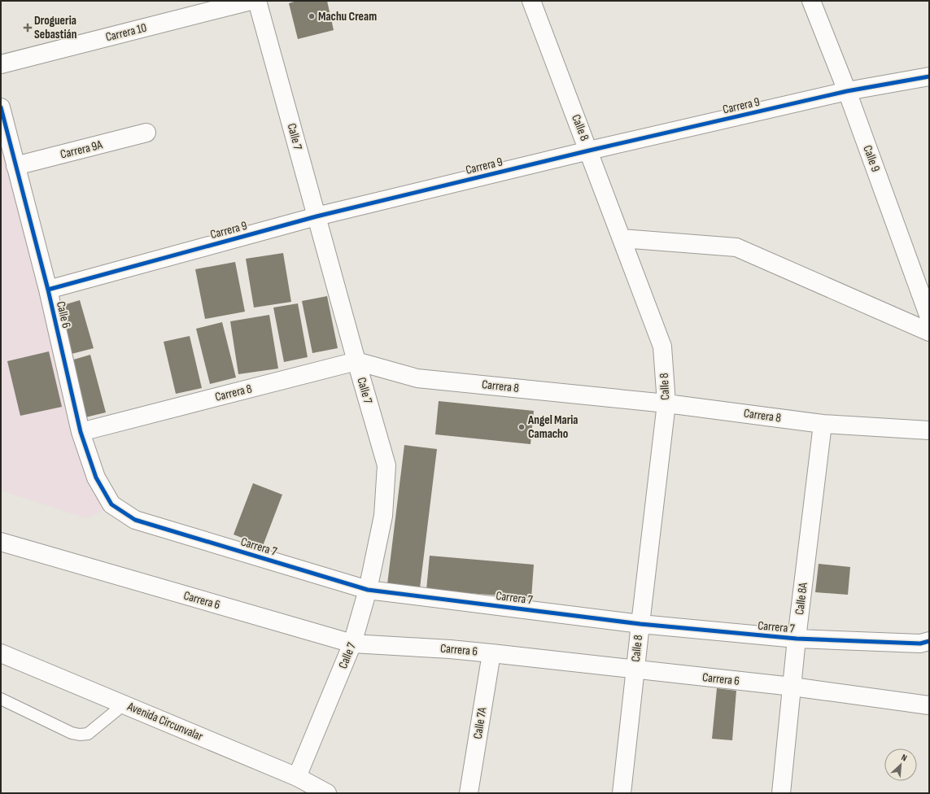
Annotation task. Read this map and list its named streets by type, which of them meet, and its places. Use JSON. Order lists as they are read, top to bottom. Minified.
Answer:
{"streets":{"street":["Carrera 10","Carrera 9","Calle 8","Calle 7","Carrera 9A","Calle 9","Calle 6","Carrera 8","Carrera 7","Calle 8A","Carrera 6","Avenida Circunvalar","Calle 7A"]},"crossings":[["Carrera 9","Calle 8"],["Carrera 9","Calle 7"],["Carrera 9","Calle 9"],["Carrera 9","Calle 6"],["Calle 8","Carrera 8"],["Calle 8","Carrera 7"],["Calle 8","Carrera 6"],["Calle 7","Carrera 8"],["Calle 7","Carrera 7"],["Calle 7","Carrera 6"],["Calle 7","Avenida Circunvalar"],["Carrera 9A","Calle 6"],["Calle 6","Carrera 8"],["Calle 6","Carrera 7"],["Carrera 8","Calle 8A"],["Carrera 7","Calle 8A"],["Calle 8A","Carrera 6"],["Carrera 6","Calle 7A"]],"places":{"other":["Machu Cream","Angel Maria Camacho"],"health":["Drogueria Sebastián"]},"north":"top right"}
